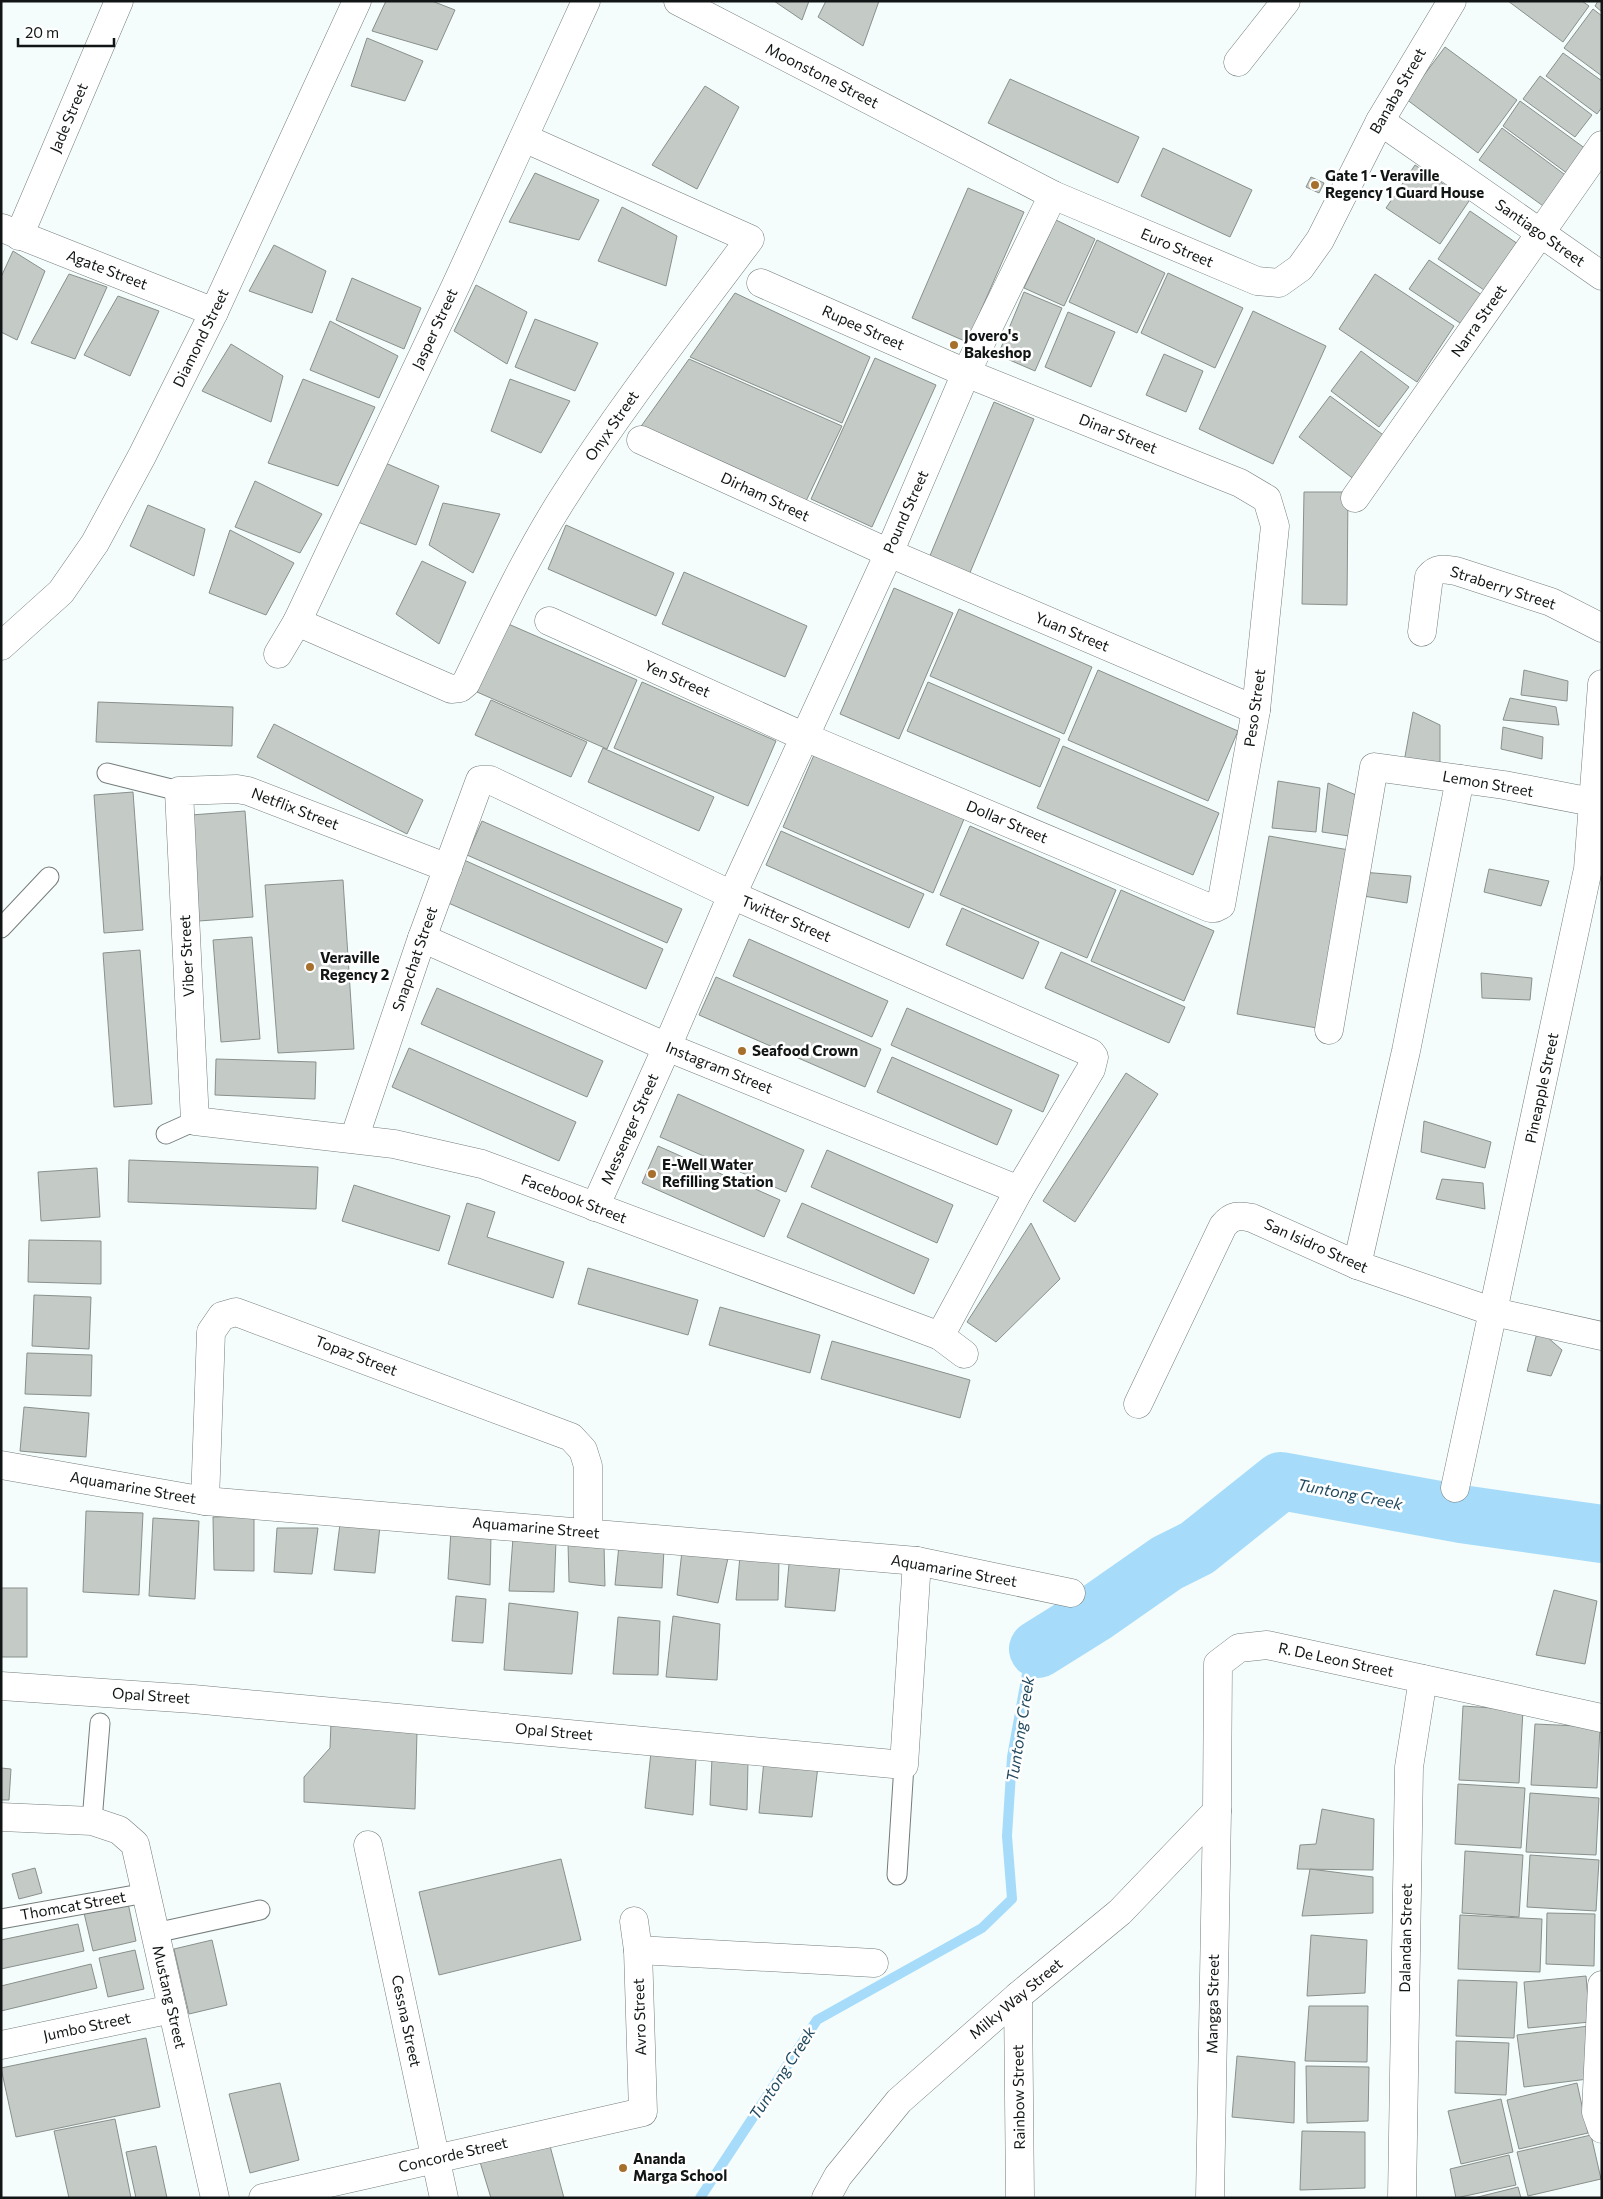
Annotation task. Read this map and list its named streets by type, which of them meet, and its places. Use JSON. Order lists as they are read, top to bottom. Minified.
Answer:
{"streets":{"street":["Moonstone Street","Banaba Street","Jade Street","Santiago Street","Euro Street","Agate Street","Narra Street","Rupee Street","Jasper Street","Diamond Street","Onyx Street","Dinar Street","Dirham Street","Pound Street","Straberry Street","Yuan Street","Yen Street","Peso Street","Lemon Street","Netflix Street","Dollar Street","Twitter Street","Viber Street","Snapchat Street","Instagram Street","Pineapple Street","Messenger Street","Facebook Street","San Isidro Street","Topaz Street","Aquamarine Street","R. De Leon Street","Opal Street","Dalandan Street","Mustang Street","Milky Way Street","Mangga Street","Avro Street","Cessna Street","Jumbo Street","Rainbow Street","Concorde Street"],"lane":["Thomcat Street"]},"crossings":[["Moonstone Street","Euro Street"],["Banaba Street","Santiago Street"],["Banaba Street","Euro Street"],["Jade Street","Agate Street"],["Santiago Street","Narra Street"],["Euro Street","Pound Street"],["Agate Street","Diamond Street"],["Rupee Street","Dinar Street"],["Rupee Street","Pound Street"],["Jasper Street","Onyx Street"],["Dinar Street","Pound Street"],["Dinar Street","Peso Street"],["Dirham Street","Pound Street"],["Dirham Street","Yuan Street"],["Pound Street","Yuan Street"],["Pound Street","Yen Street"],["Pound Street","Dollar Street"],["Pound Street","Messenger Street"],["Yuan Street","Peso Street"],["Yen Street","Dollar Street"],["Peso Street","Dollar Street"],["Lemon Street","Pineapple Street"],["Netflix Street","Viber Street"],["Netflix Street","Snapchat Street"],["Twitter Street","Snapchat Street"],["Twitter Street","Instagram Street"],["Twitter Street","Messenger Street"],["Viber Street","Facebook Street"],["Snapchat Street","Instagram Street"],["Snapchat Street","Facebook Street"],["Instagram Street","Messenger Street"],["Pineapple Street","San Isidro Street"],["Messenger Street","Facebook Street"],["Topaz Street","Aquamarine Street"],["R. De Leon Street","Dalandan Street"],["R. De Leon Street","Milky Way Street"],["R. De Leon Street","Mangga Street"],["Thomcat Street","Mustang Street"],["Mustang Street","Jumbo Street"],["Milky Way Street","Mangga Street"],["Milky Way Street","Rainbow Street"],["Avro Street","Concorde Street"],["Cessna Street","Concorde Street"]],"water":["Tuntong Creek"],"places":["Gate 1 - Veraville Regency 1 Guard House","Jovero's Bakeshop","Veraville Regency 2","Seafood Crown","E-Well Water Refilling Station","Ananda Marga School"],"scale_bar":"20 m"}
